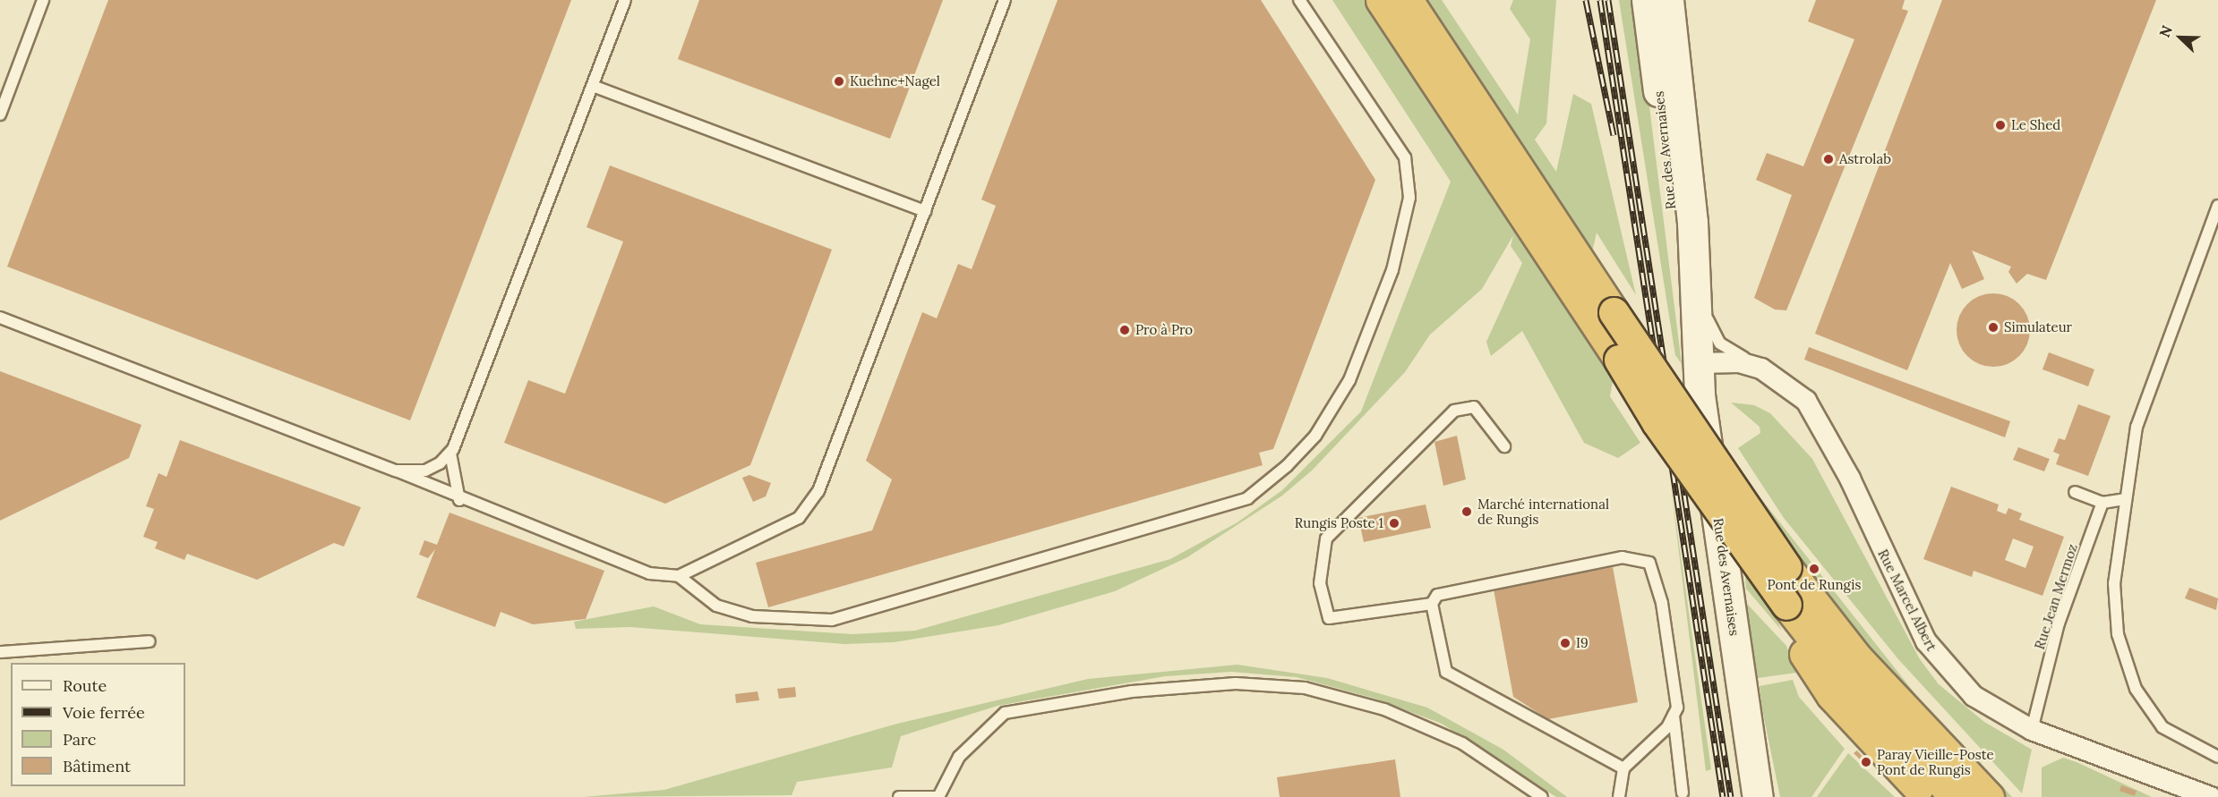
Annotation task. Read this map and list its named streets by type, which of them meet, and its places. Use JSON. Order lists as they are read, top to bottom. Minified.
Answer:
{"streets":{"main road":["Rue des Avernaises"],"street":["Rue Marcel Albert"],"lane":["Rue Jean Mermoz"]},"crossings":[["Rue des Avernaises","Rue Marcel Albert"],["Rue Jean Mermoz","Rue Marcel Albert"]],"places":["Kuehne+Nagel","Le Shed","Astrolab","Simulateur","Pro à Pro","Marché international de Rungis","Rungis Poste 1","Pont de Rungis","I9","Paray Vieille-Poste Pont de Rungis"],"legend":["Route","Voie ferrée","Parc","Bâtiment"],"north":"top left"}
